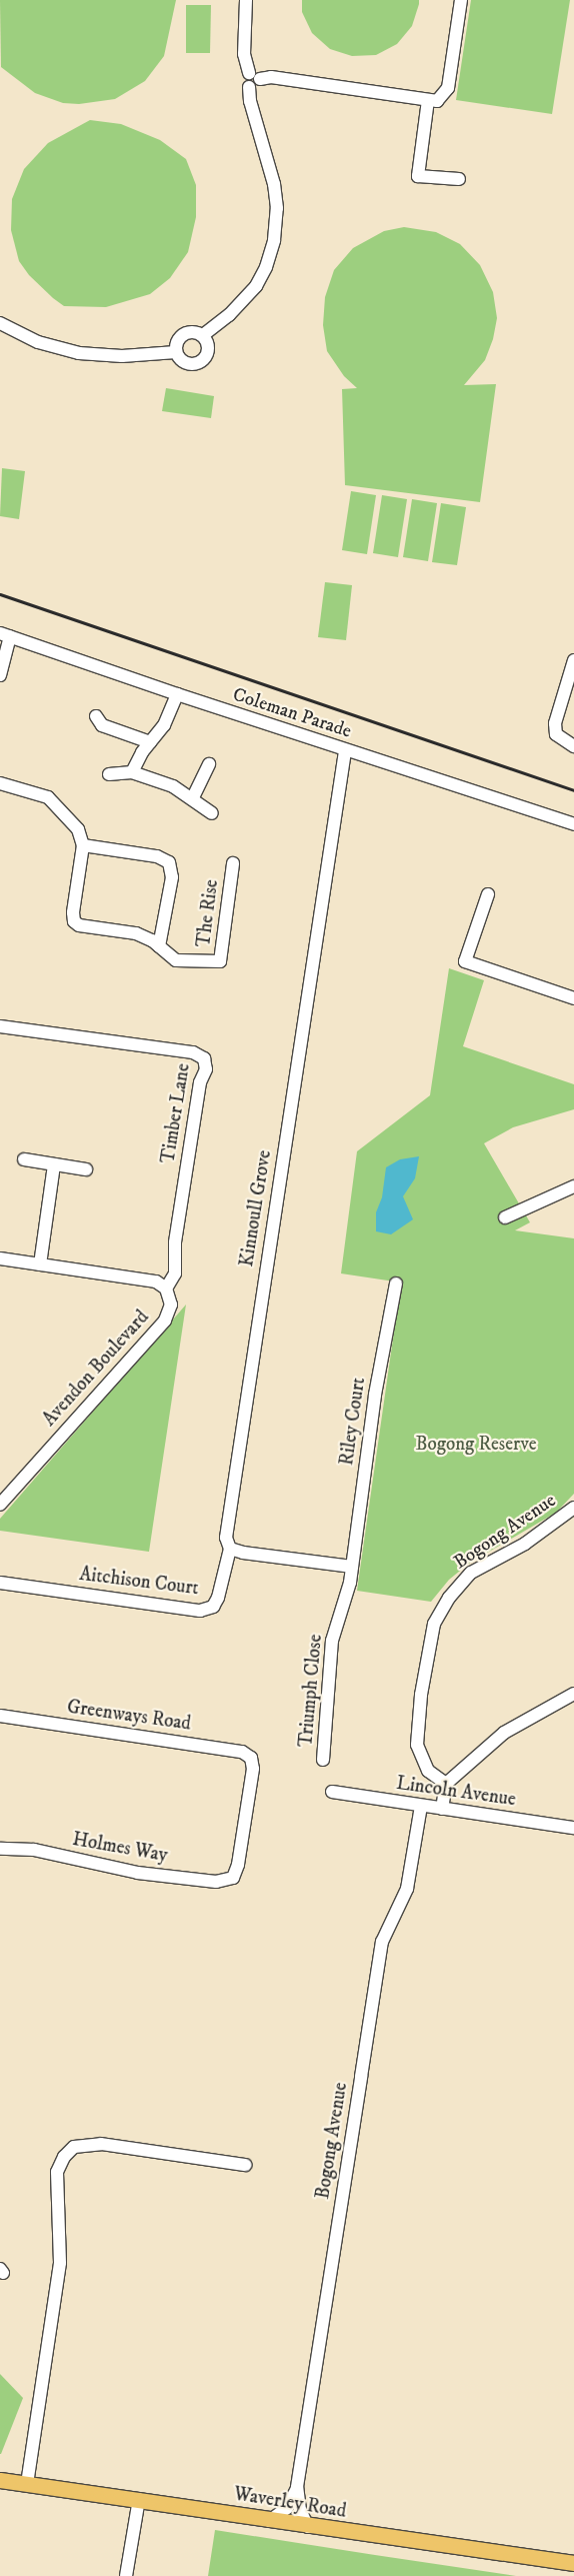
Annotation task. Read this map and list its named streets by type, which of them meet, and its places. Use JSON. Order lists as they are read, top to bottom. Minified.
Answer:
{"streets":{"main road":["Waverley Road"],"street":["Coleman Parade","The Rise","Timber Lane","Kinnoull Grove","Avendon Boulevard","Riley Court","Bogong Avenue","Aitchison Court","Triumph Close","Greenways Road","Lincoln Avenue","Holmes Way"]},"crossings":[["Coleman Parade","Kinnoull Grove"],["Timber Lane","Avendon Boulevard"],["Kinnoull Grove","Aitchison Court"],["Riley Court","Triumph Close"],["Bogong Avenue","Lincoln Avenue"],["Bogong Avenue","Waverley Road"],["Greenways Road","Holmes Way"]],"parks":["Bogong Reserve"]}
